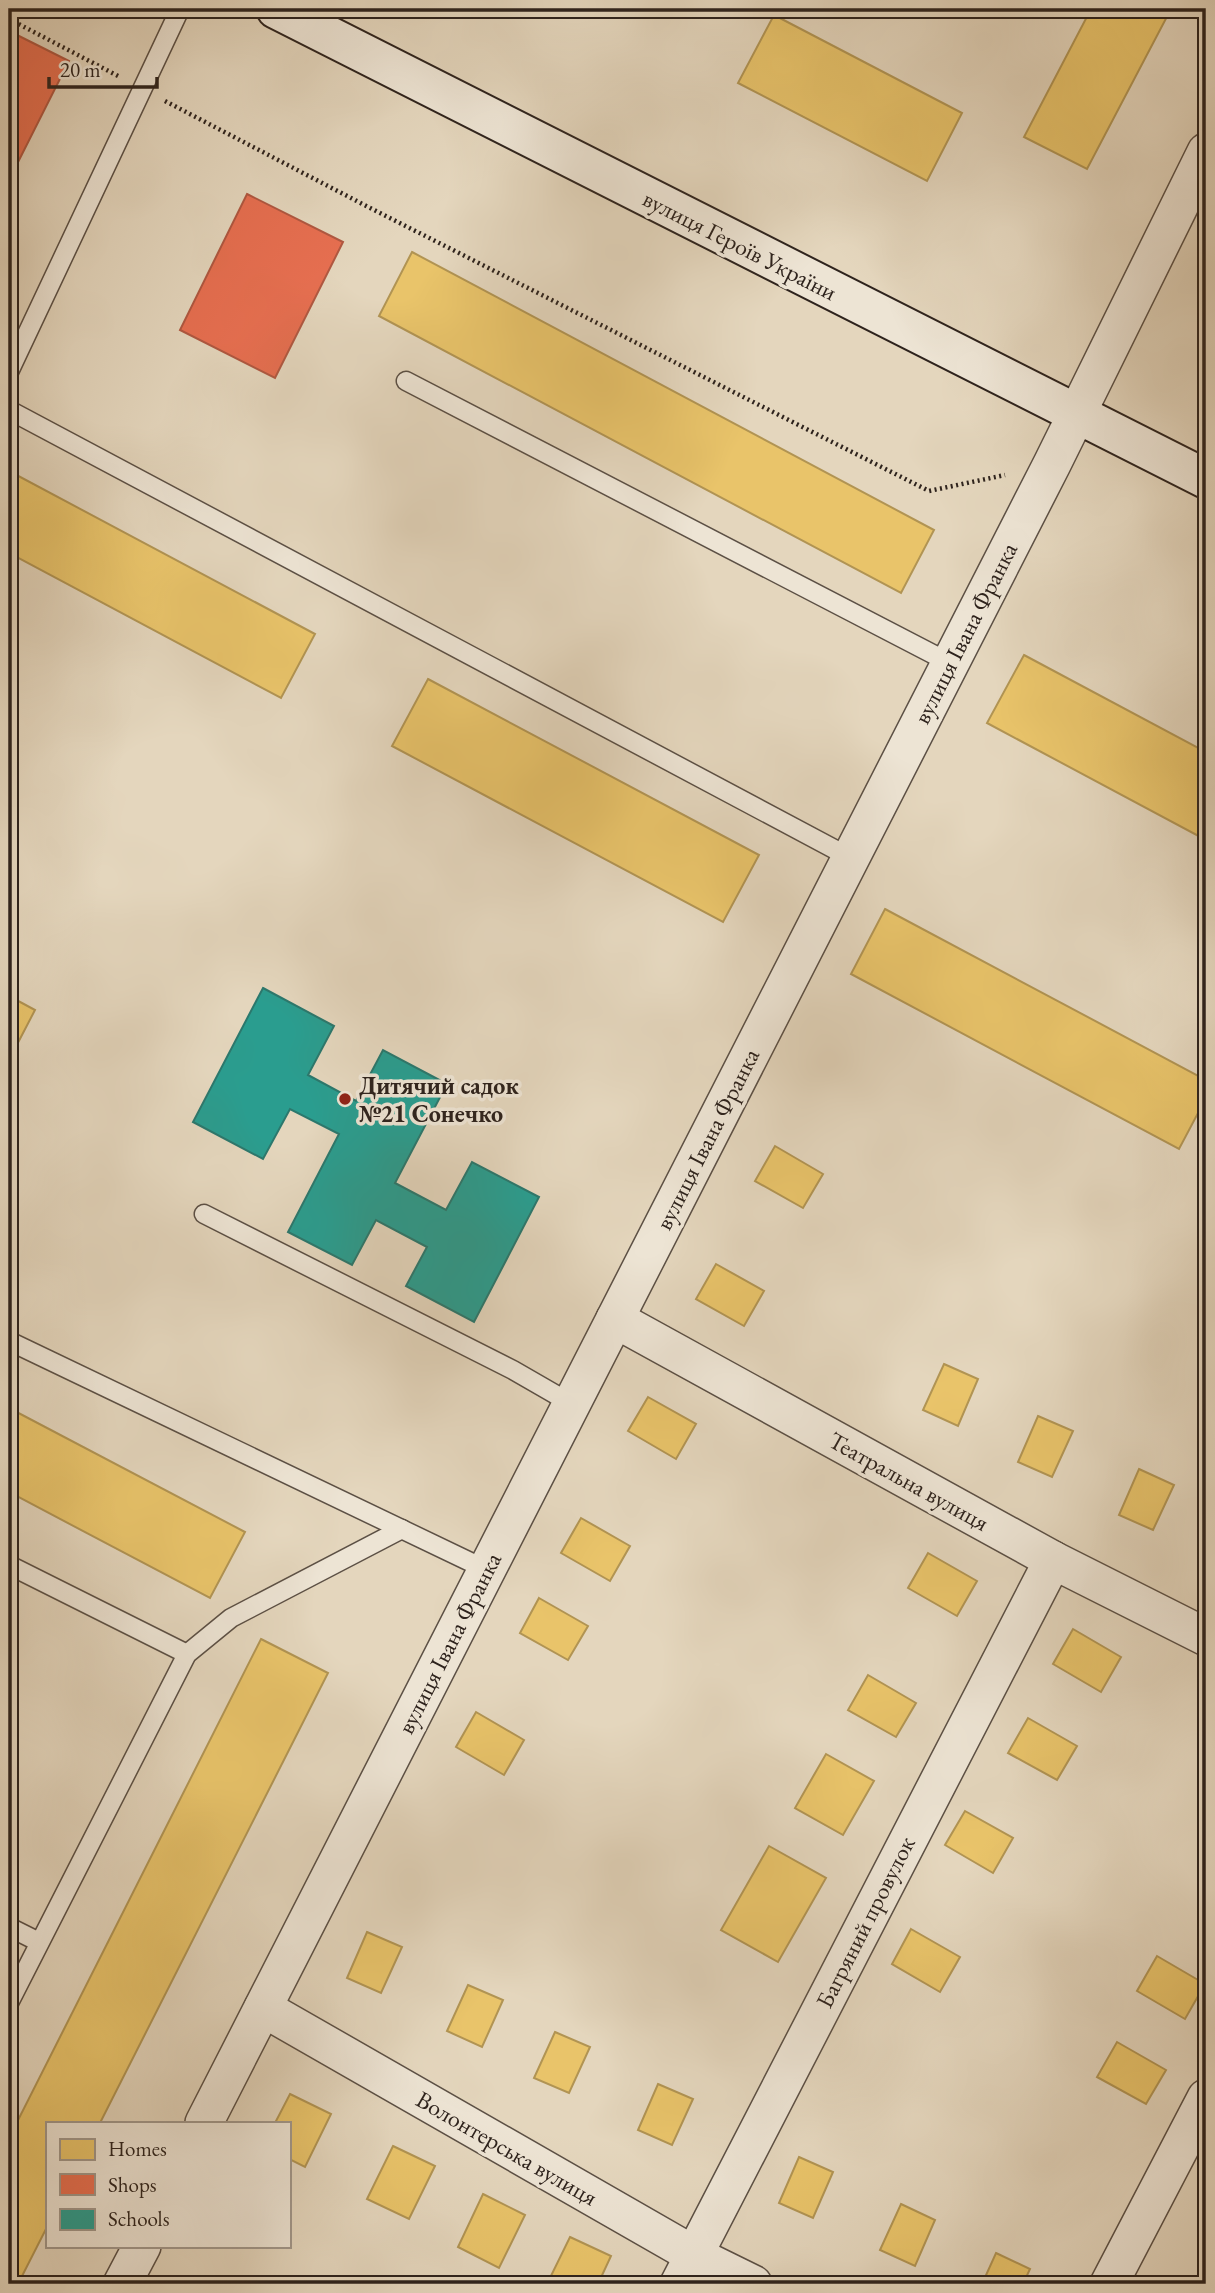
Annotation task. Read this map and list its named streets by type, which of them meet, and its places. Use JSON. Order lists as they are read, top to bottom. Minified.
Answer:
{"streets":{"street":["вулиця Героїв України","вулиця Івана Франка","Театральна вулиця","Багряний провулок","Волонтерська вулиця"]},"crossings":[["вулиця Героїв України","вулиця Івана Франка"],["вулиця Івана Франка","Театральна вулиця"],["вулиця Івана Франка","Волонтерська вулиця"],["Театральна вулиця","Багряний провулок"],["Багряний провулок","Волонтерська вулиця"]],"places":["Дитячий садок №21 Сонечко"],"legend":["Homes","Shops","Schools"],"scale_bar":"20 m"}
